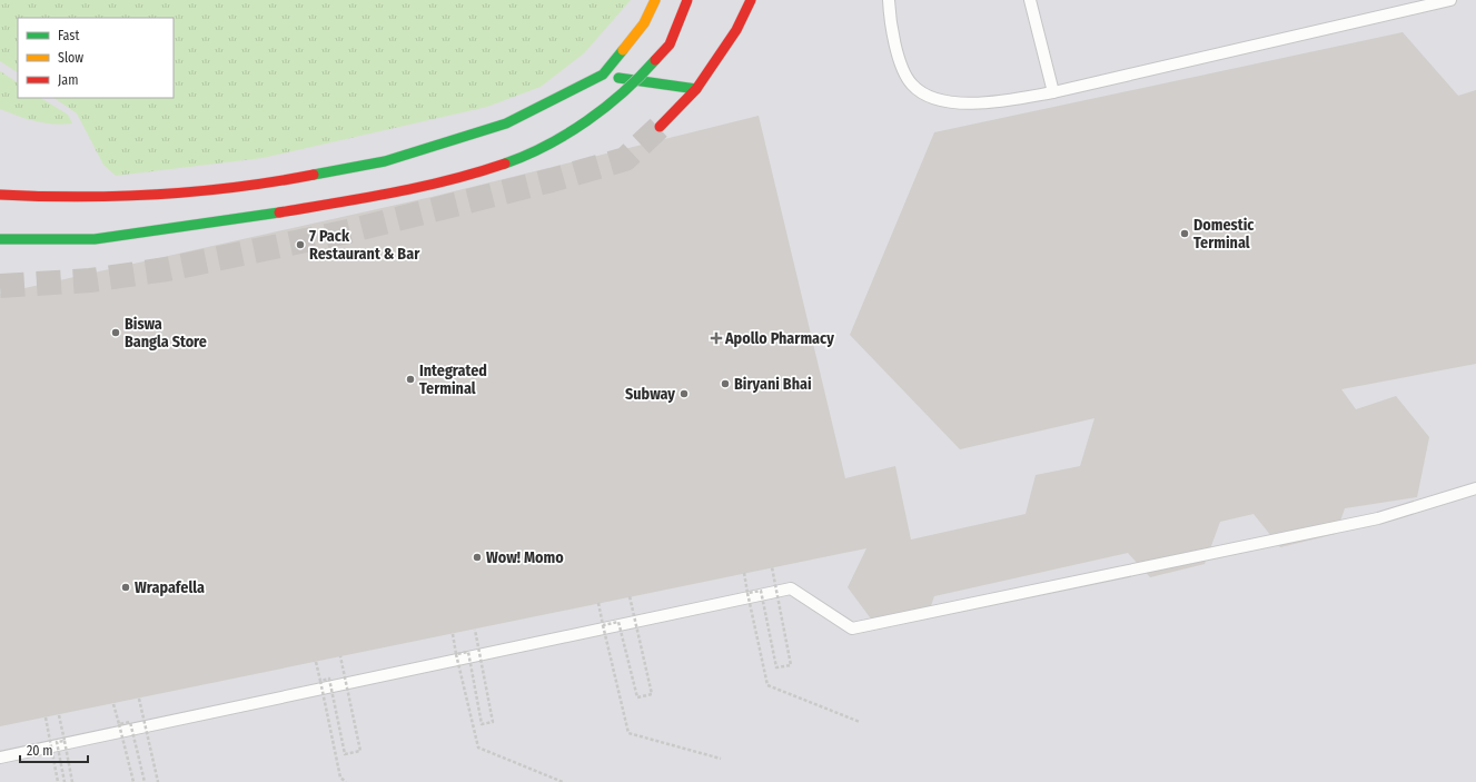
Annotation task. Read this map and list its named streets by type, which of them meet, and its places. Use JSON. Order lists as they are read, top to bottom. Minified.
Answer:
{"places":{"other":["Domestic Terminal","7 Pack Restaurant & Bar","Biswa Bangla Store","Integrated Terminal","Biryani Bhai","Subway","Wow! Momo","Wrapafella"],"health":["Apollo Pharmacy"]},"legend":["Fast","Slow","Jam"],"scale_bar":"20 m"}
